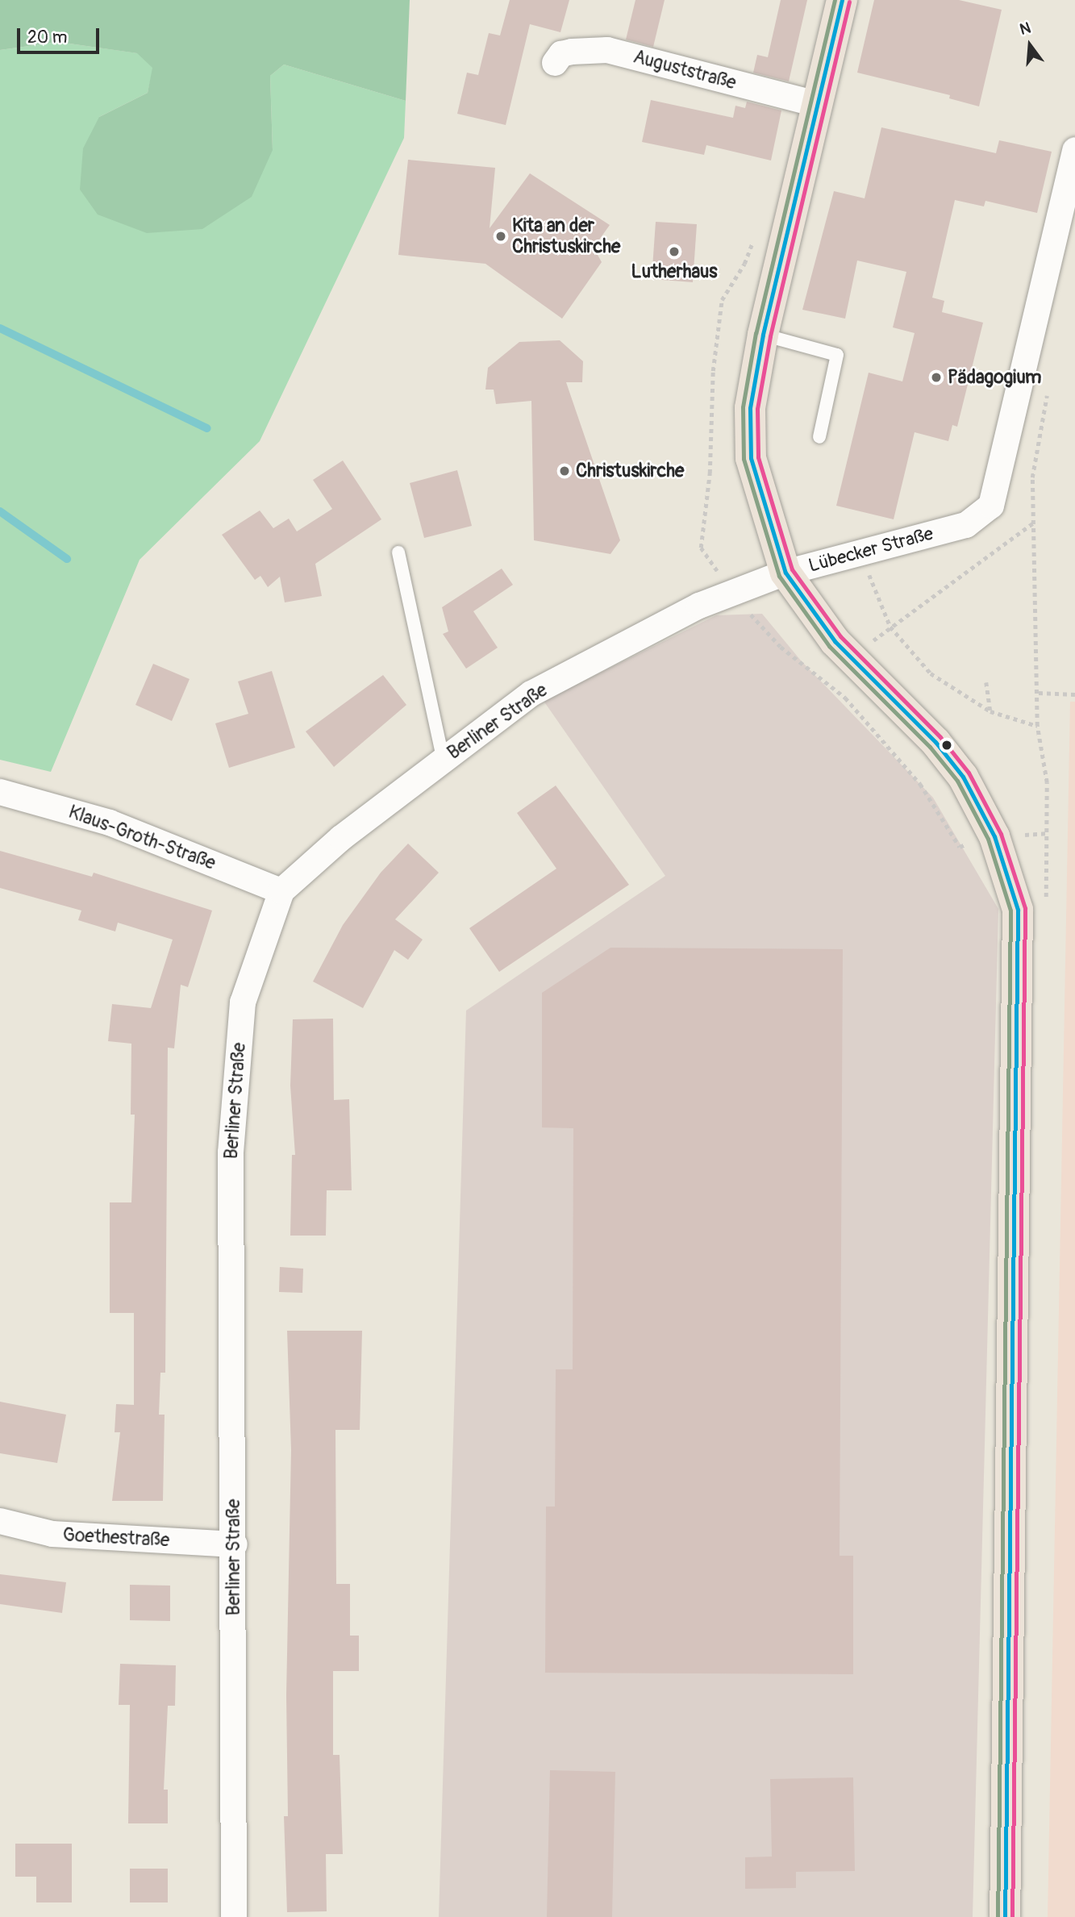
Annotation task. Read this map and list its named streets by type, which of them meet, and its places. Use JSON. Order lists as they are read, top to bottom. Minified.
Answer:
{"streets":{"main road":["Lübecker Straße"],"street":["Auguststraße","Berliner Straße","Klaus-Groth-Straße","Goethestraße"]},"crossings":[["Lübecker Straße","Berliner Straße"],["Berliner Straße","Klaus-Groth-Straße"],["Berliner Straße","Goethestraße"]],"places":["Kita an der Christuskirche","Lutherhaus","Pädagogium","Christuskirche"],"scale_bar":"20 m","north":"top"}
